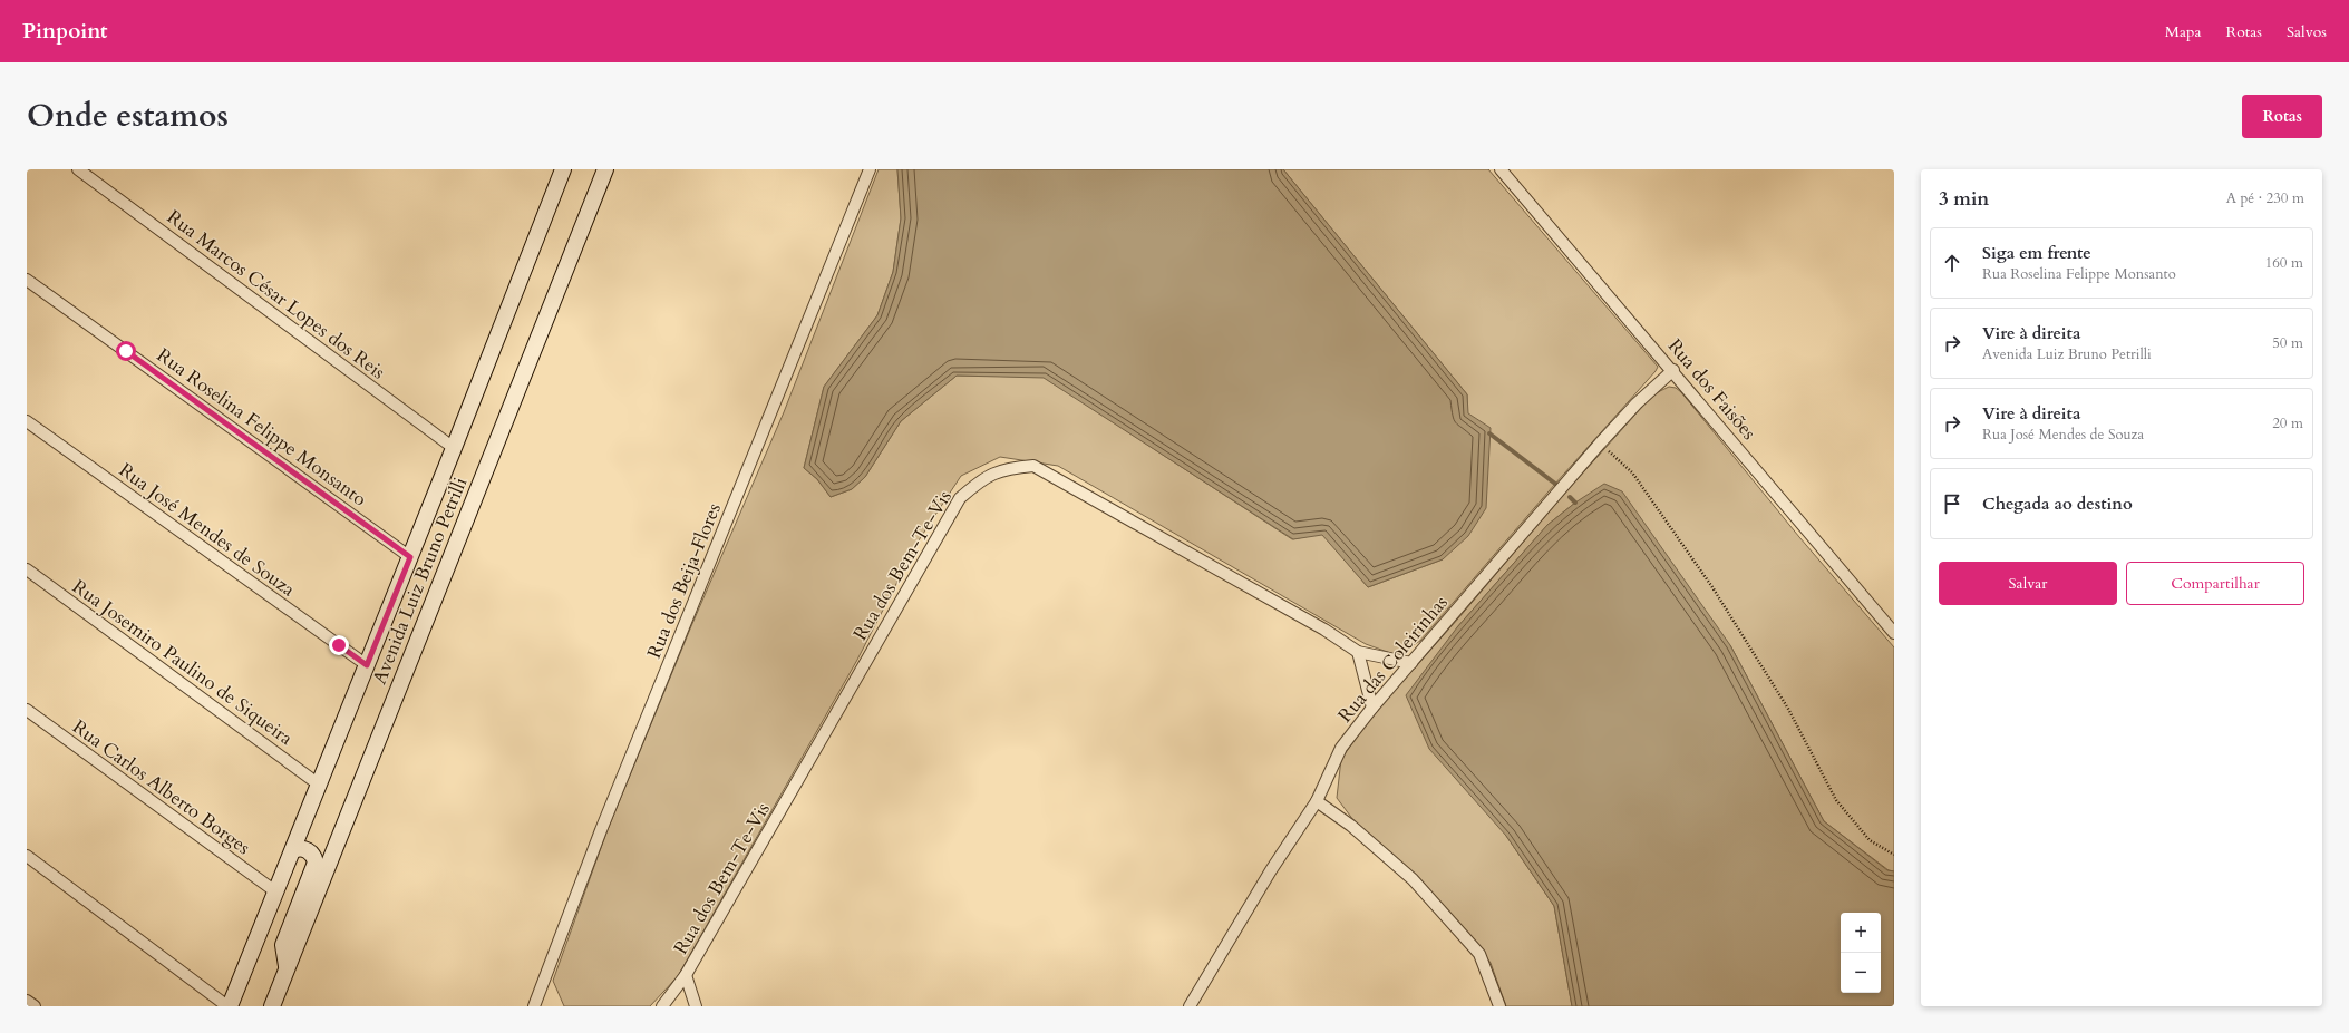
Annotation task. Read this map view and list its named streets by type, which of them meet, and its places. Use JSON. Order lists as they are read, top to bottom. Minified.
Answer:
{"streets":{"main road":["Avenida Luiz Bruno Petrilli"],"street":["Rua Marcos César Lopes dos Reis","Rua dos Faisões","Rua Roselina Felippe Monsanto","Rua José Mendes de Souza","Rua dos Bem-Te-Vis","Rua dos Beija-Flores","Rua das Coleirinhas","Rua Josemiro Paulino de Siqueira","Rua Carlos Alberto Borges"]},"crossings":[["Rua Marcos César Lopes dos Reis","Avenida Luiz Bruno Petrilli"],["Rua dos Faisões","Rua das Coleirinhas"],["Rua Roselina Felippe Monsanto","Avenida Luiz Bruno Petrilli"],["Rua José Mendes de Souza","Avenida Luiz Bruno Petrilli"],["Rua dos Bem-Te-Vis","Rua das Coleirinhas"],["Avenida Luiz Bruno Petrilli","Rua Josemiro Paulino de Siqueira"],["Avenida Luiz Bruno Petrilli","Rua Carlos Alberto Borges"]],"page":{"header":"Pinpoint","nav":["Mapa","Rotas","Salvos"],"title":"Onde estamos","buttons":["Rotas",["Salvar","Compartilhar"]],"heading":["3 min","A pé · 230 m"],"list":[["Siga em frente","Rua Roselina Felippe Monsanto","160 m"],["Vire à direita","Avenida Luiz Bruno Petrilli","50 m"],["Vire à direita","Rua José Mendes de Souza","20 m"],"Chegada ao destino"],"map_buttons":["+","−"]}}
